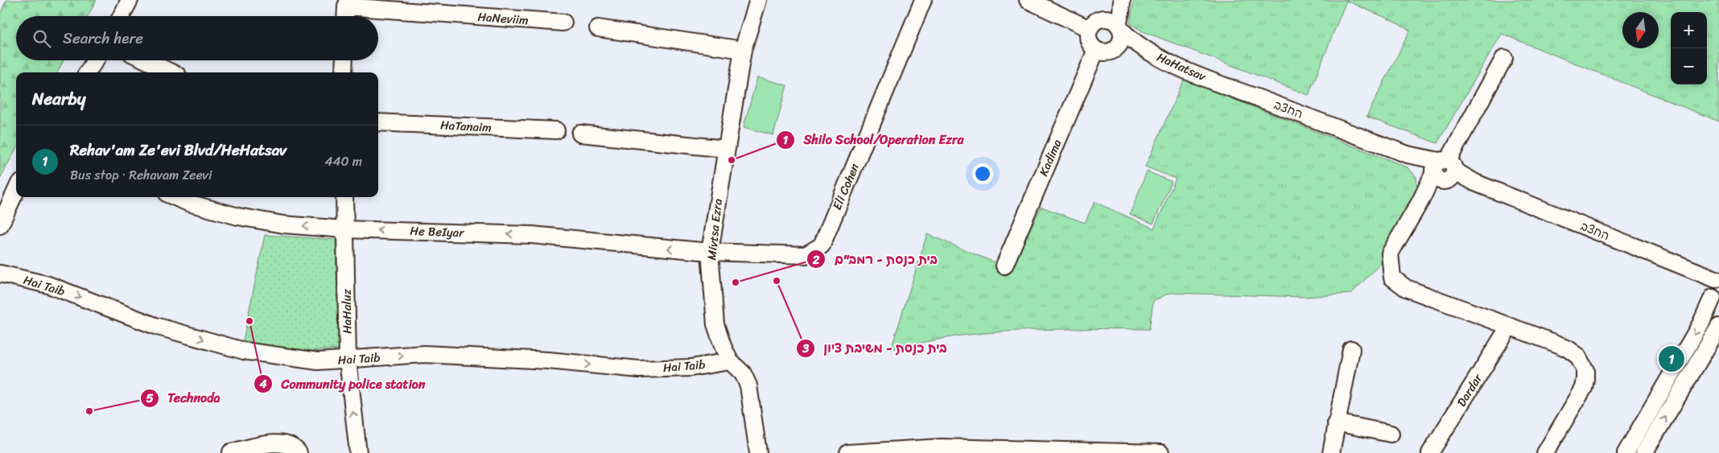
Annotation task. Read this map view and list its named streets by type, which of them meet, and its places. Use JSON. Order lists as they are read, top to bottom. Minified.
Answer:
{"streets":{"street":["HaNeviim","HaHatsav","החצב","HaTanaim","Kadima","Eli Cohen","Mivtsa Ezra","He BeIyar","Hai Taib","HaHaluz","Dardar"]},"crossings":[["HaHatsav","החצב"],["HaHatsav","Kadima"],["Eli Cohen","Mivtsa Ezra"],["Eli Cohen","He BeIyar"],["Mivtsa Ezra","He BeIyar"],["Mivtsa Ezra","Hai Taib"],["He BeIyar","HaHaluz"],["Hai Taib","HaHaluz"]],"one_way":["He BeIyar","Hai Taib","HaHaluz"],"places":["Shilo School/Operation Ezra","בית כנסת - משיבת ציון","בית כנסת - רמב\"ם","Community police station","Technoda"],"north":"bottom","page":{"map_buttons":["+","−"],"search":"Search here","heading":"Nearby","list":[{"mark":"1","name":"Rehav'am Ze'evi Blvd/HeHatsav","note":"Bus stop · Rehavam Zeevi","value":"440 m"}],"pins":"1"}}
